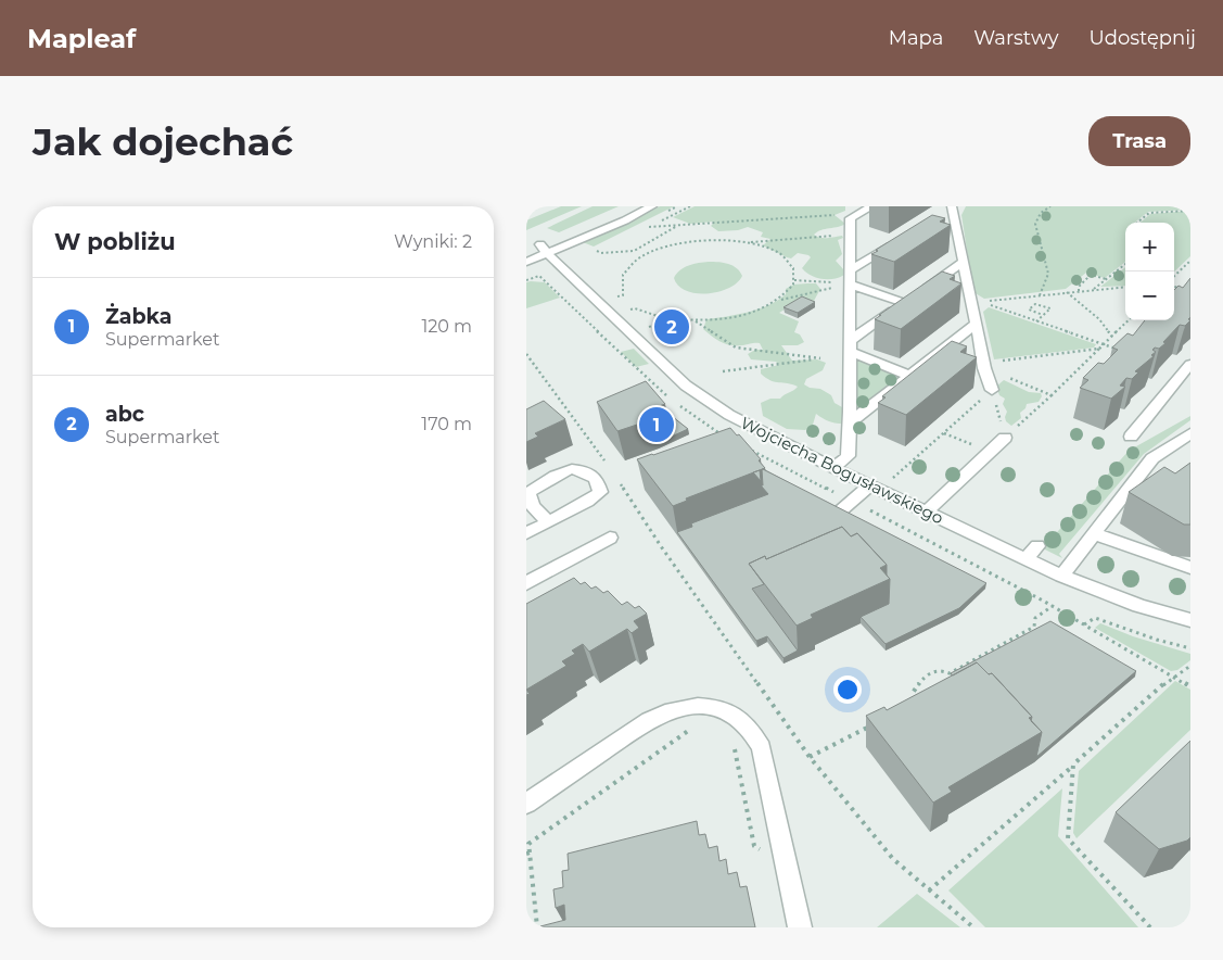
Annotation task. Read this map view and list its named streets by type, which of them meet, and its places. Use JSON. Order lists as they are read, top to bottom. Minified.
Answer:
{"streets":{"street":["Wojciecha Bogusławskiego"]},"page":{"header":"Mapleaf","nav":["Mapa","Warstwy","Udostępnij"],"buttons":"Trasa","title":"Jak dojechać","heading":["W pobliżu","Wyniki: 2"],"map_buttons":["+","−"],"list":[{"mark":"1","name":"Żabka","note":"Supermarket","value":"120 m"},{"mark":"2","name":"abc","note":"Supermarket","value":"170 m"}],"pins":["2","1"]}}
